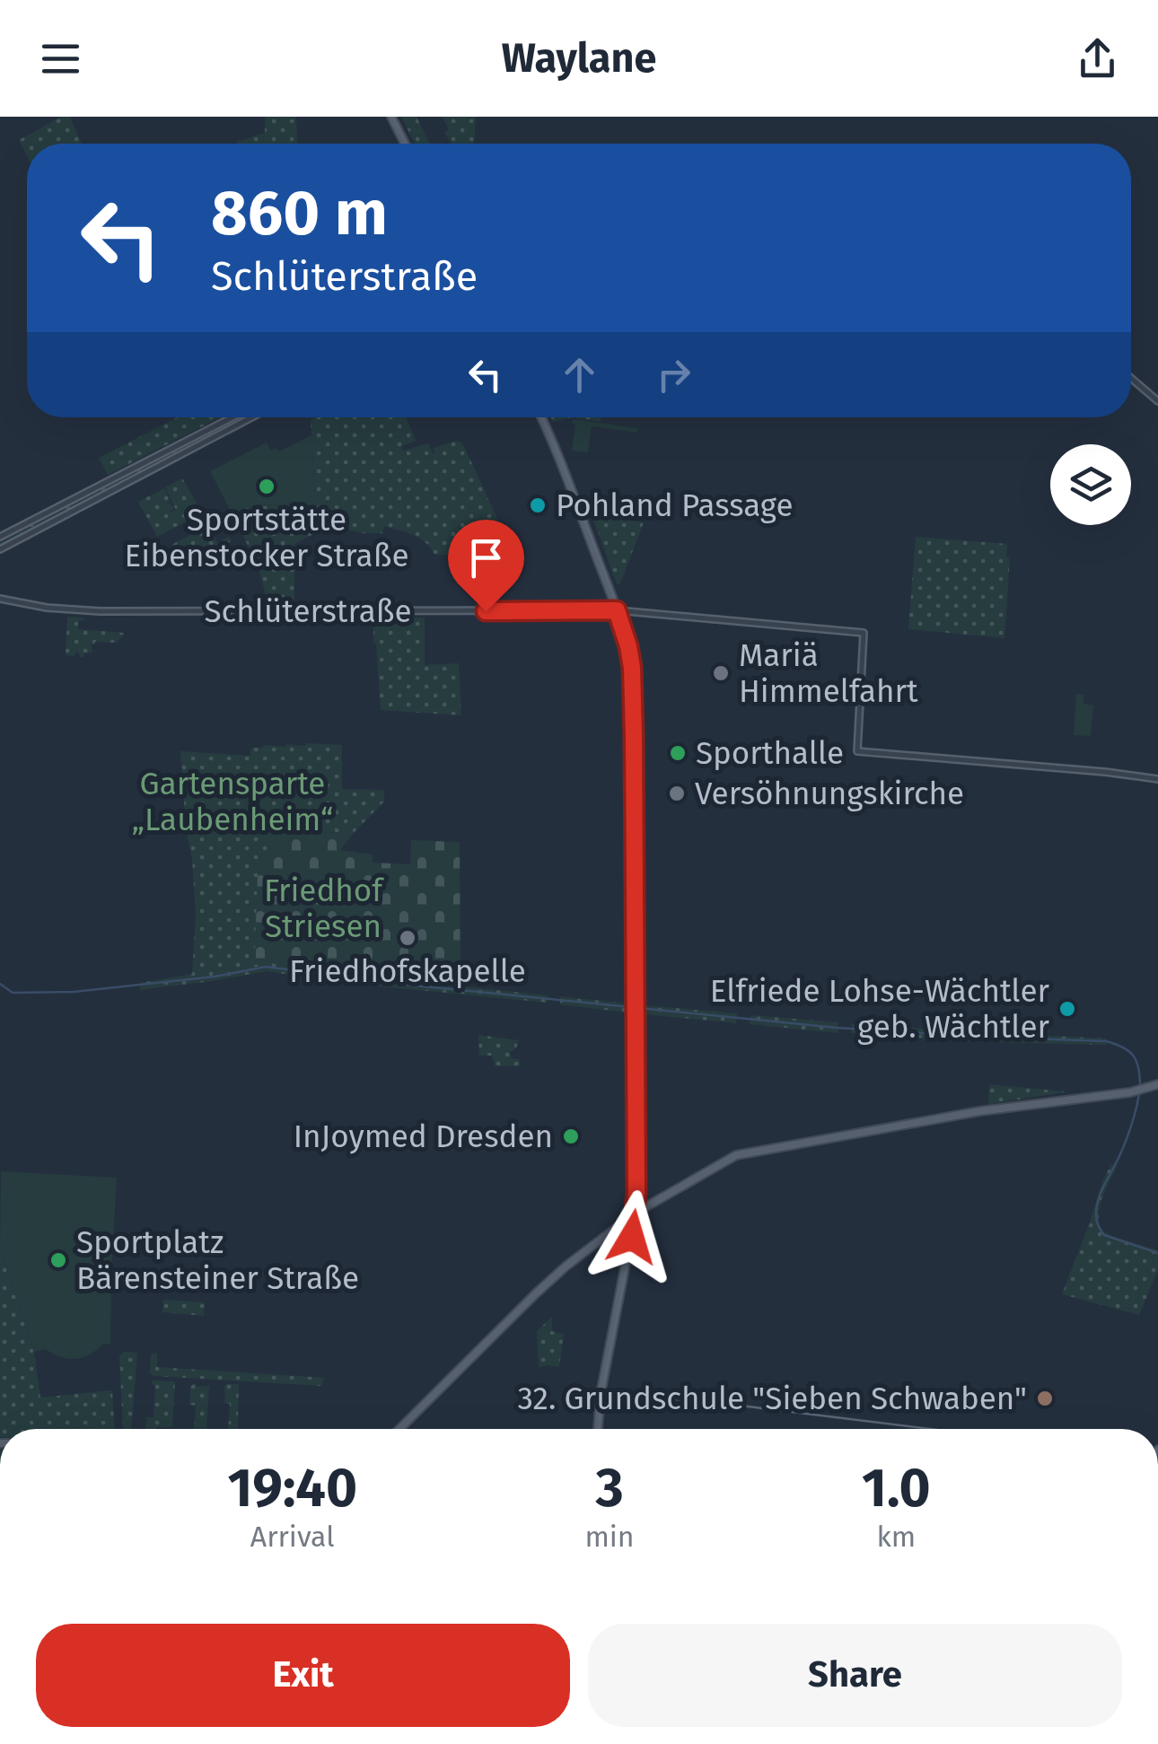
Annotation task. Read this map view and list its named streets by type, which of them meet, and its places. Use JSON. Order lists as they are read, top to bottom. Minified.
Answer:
{"streets":{"street":["Schlüterstraße"]},"parks":["Gartensparte „Laubenheim“","Friedhof Striesen"],"places":["Sportstätte Eibenstocker Straße","Pohland Passage","Mariä Himmelfahrt","Sporthalle","Versöhnungskirche","Friedhofskapelle","Elfriede Lohse-Wächtler geb. Wächtler","InJoymed Dresden","Sportplatz Bärensteiner Straße","32. Grundschule \"Sieben Schwaben\""],"page":{"header":"Waylane","turn":["860 m","Schlüterstraße"],"eta":["19:40","Arrival","3","min","1.0","km"],"buttons":["Exit","Share"]}}
